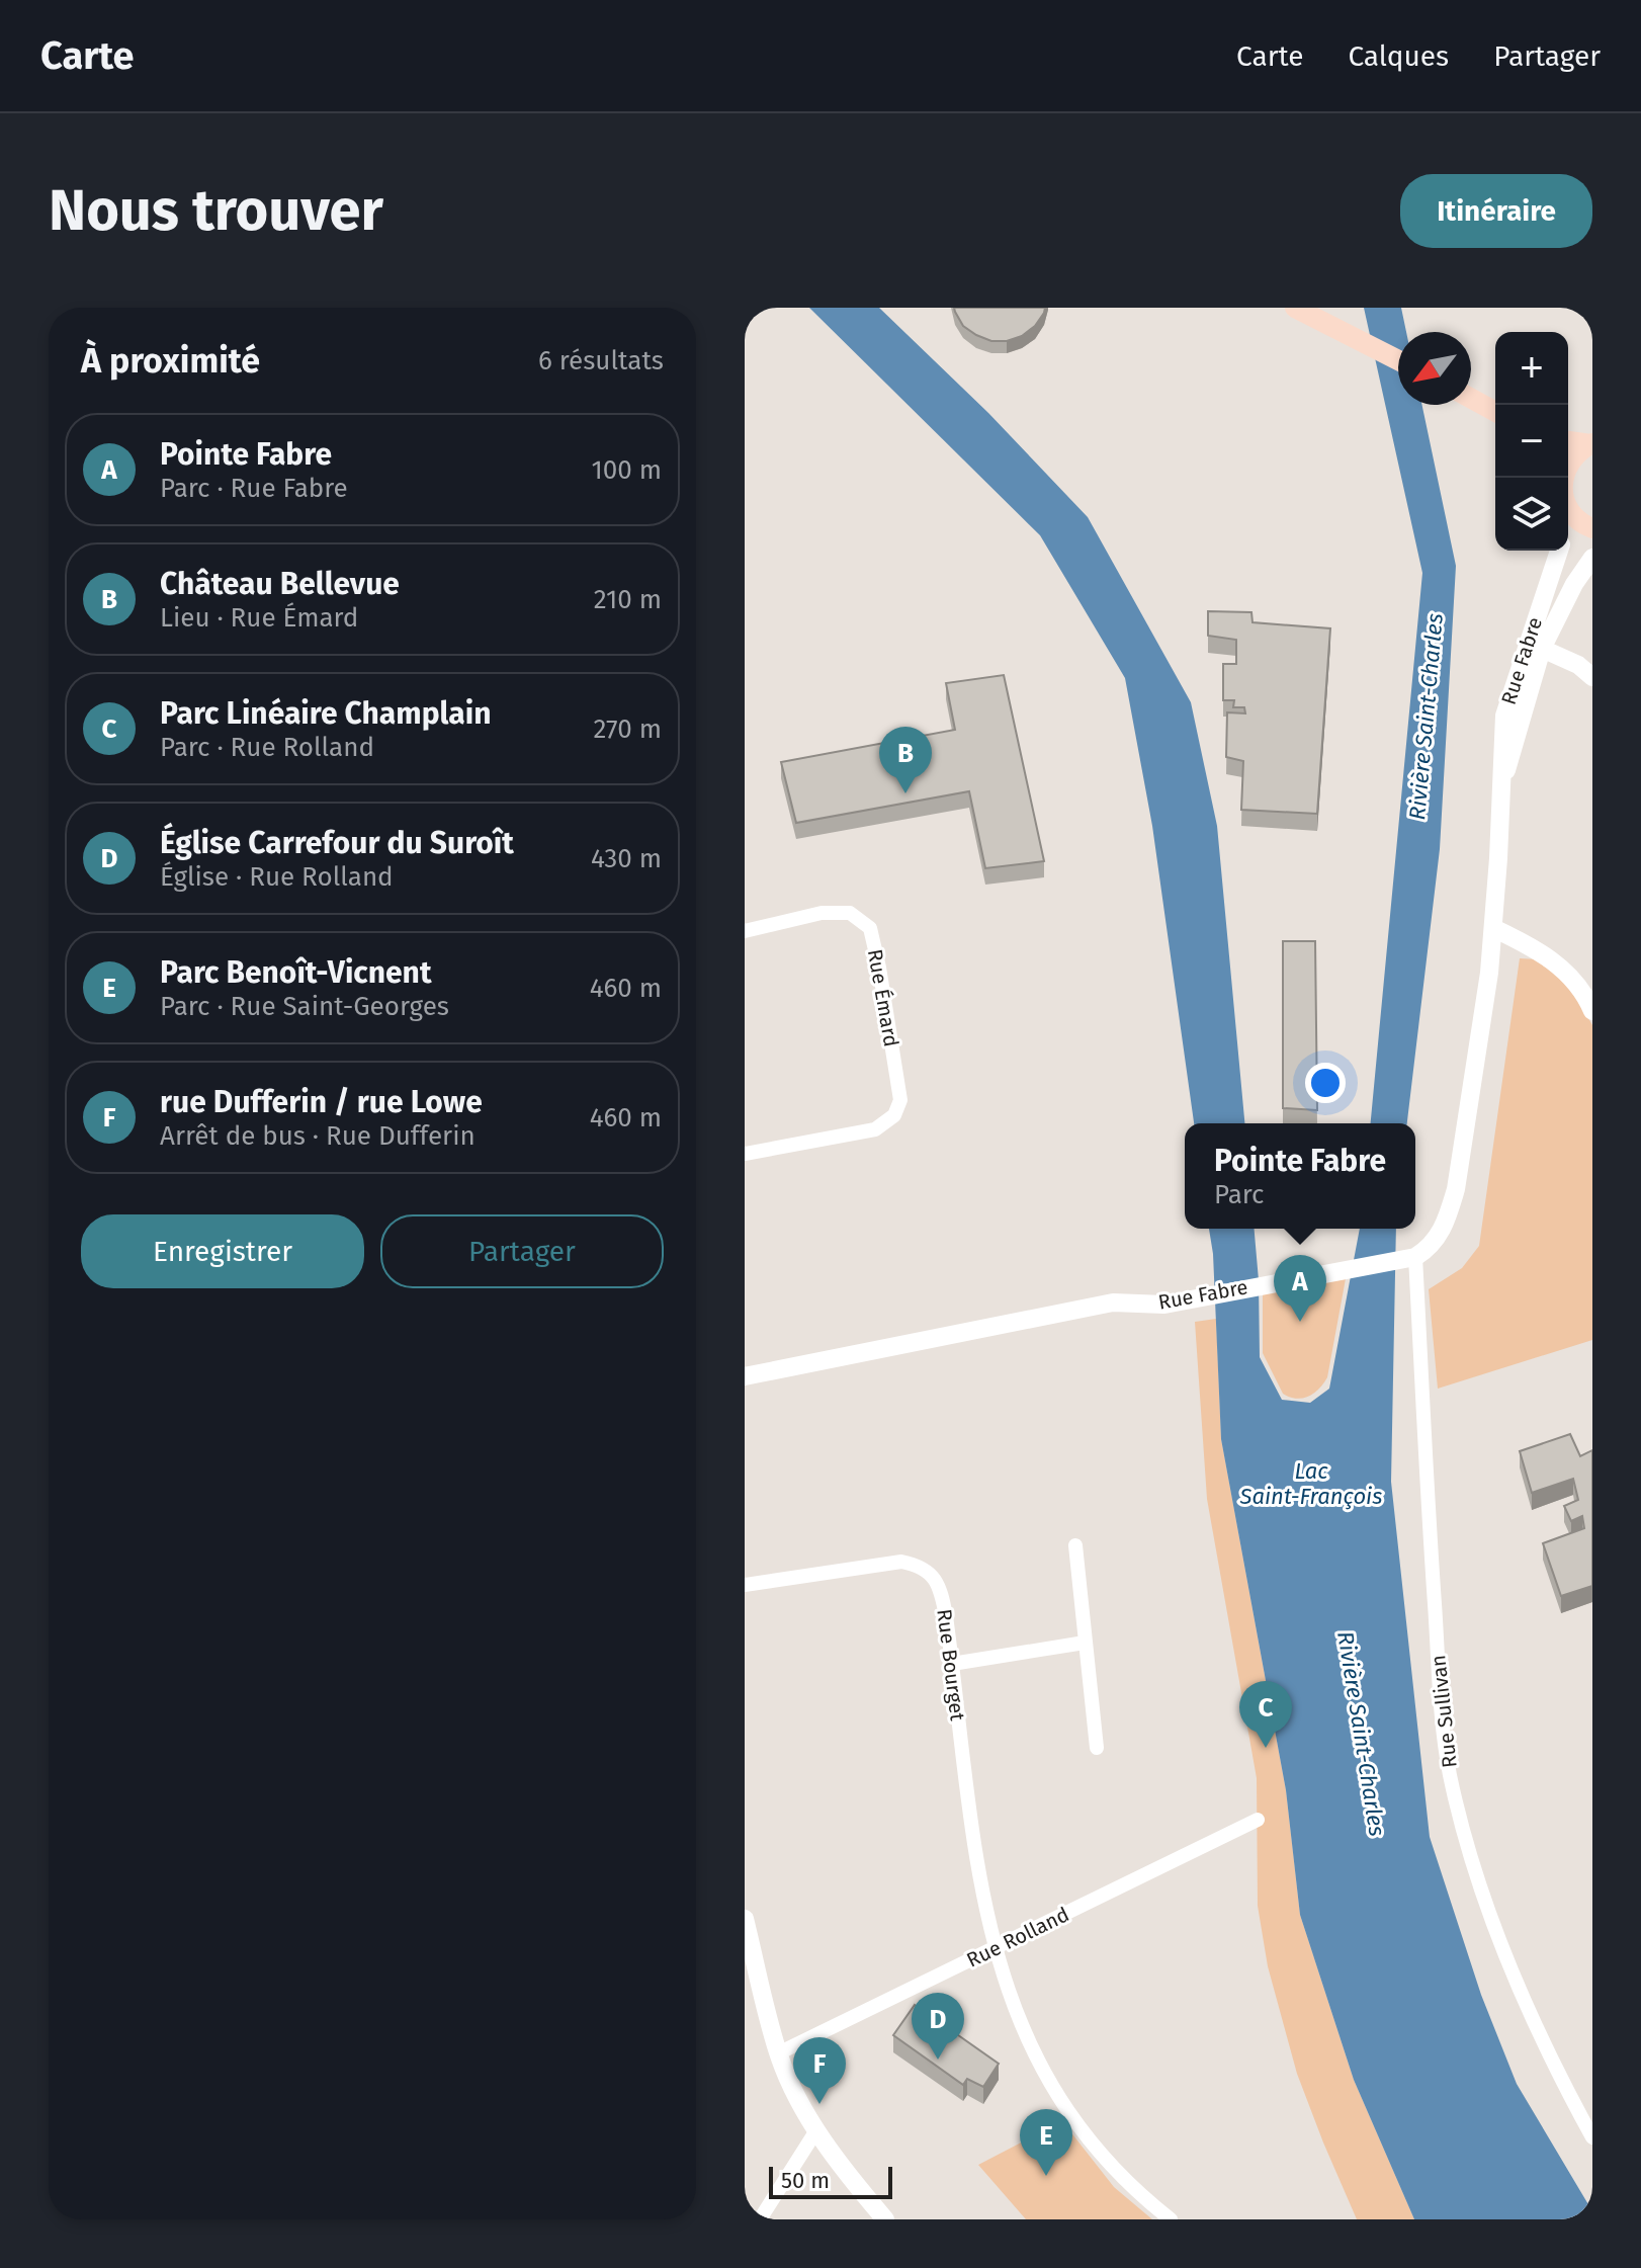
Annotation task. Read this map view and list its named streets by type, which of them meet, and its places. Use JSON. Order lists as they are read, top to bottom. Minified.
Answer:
{"streets":{"street":["Rue Fabre","Rue Émard","Rue Bourget","Rue Sullivan","Rue Rolland"]},"crossings":[["Rue Fabre","Rue Sullivan"],["Rue Bourget","Rue Rolland"]],"water":["Rivière Saint-Charles","Lac Saint-François"],"scale_bar":"50 m","north":"bottom left","page":{"header":"Carte","nav":["Carte","Calques","Partager"],"buttons":["Itinéraire",["Enregistrer","Partager"]],"title":"Nous trouver","heading":["À proximité","6 résultats"],"map_buttons":["+","−"],"list":[{"mark":"A","name":"Pointe Fabre","note":"Parc · Rue Fabre","value":"100 m"},{"mark":"B","name":"Château Bellevue","note":"Lieu · Rue Émard","value":"210 m"},{"mark":"C","name":"Parc Linéaire Champlain","note":"Parc · Rue Rolland","value":"270 m"},{"mark":"D","name":"Église Carrefour du Suroît","note":"Église · Rue Rolland","value":"430 m"},{"mark":"E","name":"Parc Benoît-Vicnent","note":"Parc · Rue Saint-Georges","value":"460 m"},{"mark":"F","name":"rue Dufferin / rue Lowe","note":"Arrêt de bus · Rue Dufferin","value":"460 m"}],"pins":["B","A","C","D","F","E"],"popup":["Pointe Fabre","Parc"],"scale":"50 m"}}
